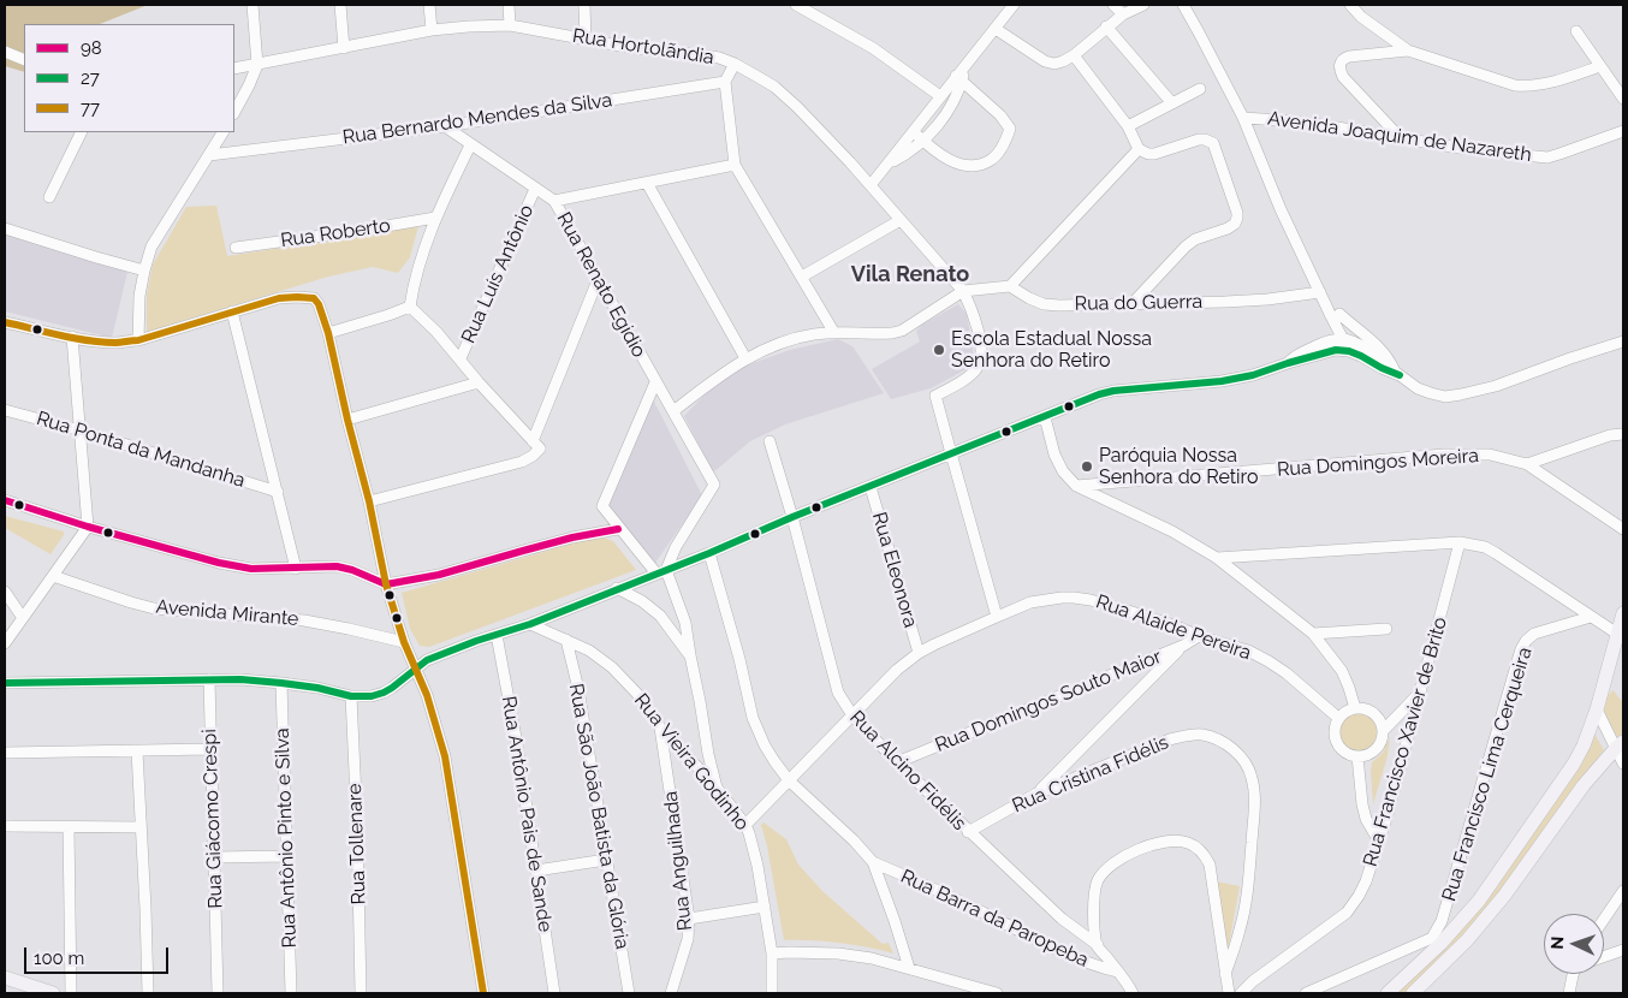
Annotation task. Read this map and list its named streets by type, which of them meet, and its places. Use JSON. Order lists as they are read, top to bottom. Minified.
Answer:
{"streets":{"street":["Rua Hortolãndia","Rua Bernardo Mendes da Silva","Avenida Joaquim de Nazareth","Rua Roberto","Rua Luís Antônio","Rua Renato Egidio","Rua do Guerra","Rua Ponta da Mandanha","Rua Domingos Moreira","Rua Eleonora","Avenida Mirante","Rua Alaide Pereira","Rua Domingos Souto Maior","Rua Francisco Xavier de Brito","Rua Vieira Godinho","Rua Alcino Fidélis","Rua Cristina Fidélis","Rua Francisco Lima Cerqueira","Rua Antônio Pais de Sande","Rua São João Batista da Glória","Rua Giácomo Crespi","Rua Antônio Pinto e Silva","Rua Tollenare","Rua Anguilhada","Rua Barra da Paropeba"]},"crossings":[["Rua Bernardo Mendes da Silva","Rua Renato Egidio"],["Rua Luís Antônio","Rua Renato Egidio"],["Rua Eleonora","Rua Alaide Pereira"],["Rua Alaide Pereira","Rua Domingos Souto Maior"],["Rua Alaide Pereira","Rua Vieira Godinho"],["Rua Alaide Pereira","Rua Alcino Fidélis"],["Rua Domingos Souto Maior","Rua Alcino Fidélis"],["Rua Vieira Godinho","Rua São João Batista da Glória"],["Rua Vieira Godinho","Rua Anguilhada"],["Rua Alcino Fidélis","Rua Cristina Fidélis"]],"districts":["Vila Renato"],"places":["Escola Estadual Nossa Senhora do Retiro","Paróquia Nossa Senhora do Retiro"],"lines":["transit line 77","transit line 27","transit line 98"],"legend":["98","27","77"],"scale_bar":"100 m","north":"left"}
